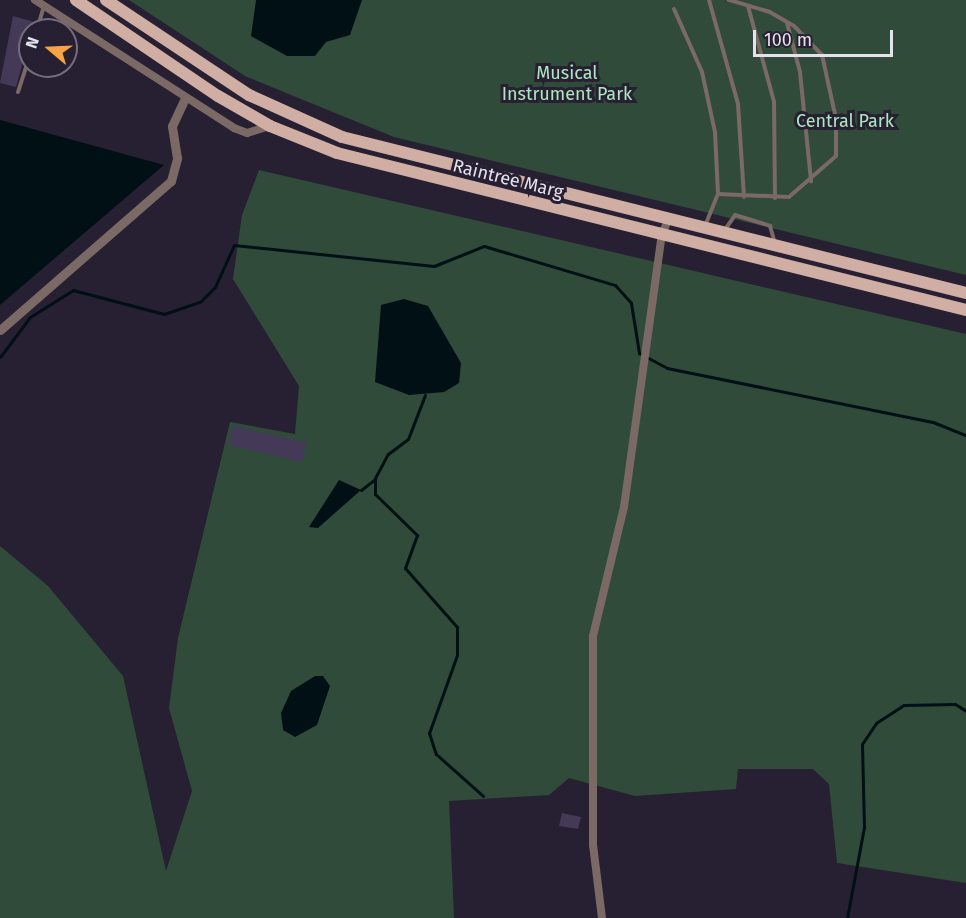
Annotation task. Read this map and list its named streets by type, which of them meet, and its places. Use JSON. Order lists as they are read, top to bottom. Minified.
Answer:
{"streets":{"main road":["Raintree Marg"]},"parks":["Musical Instrument Park","Central Park"],"scale_bar":"100 m","north":"left"}
